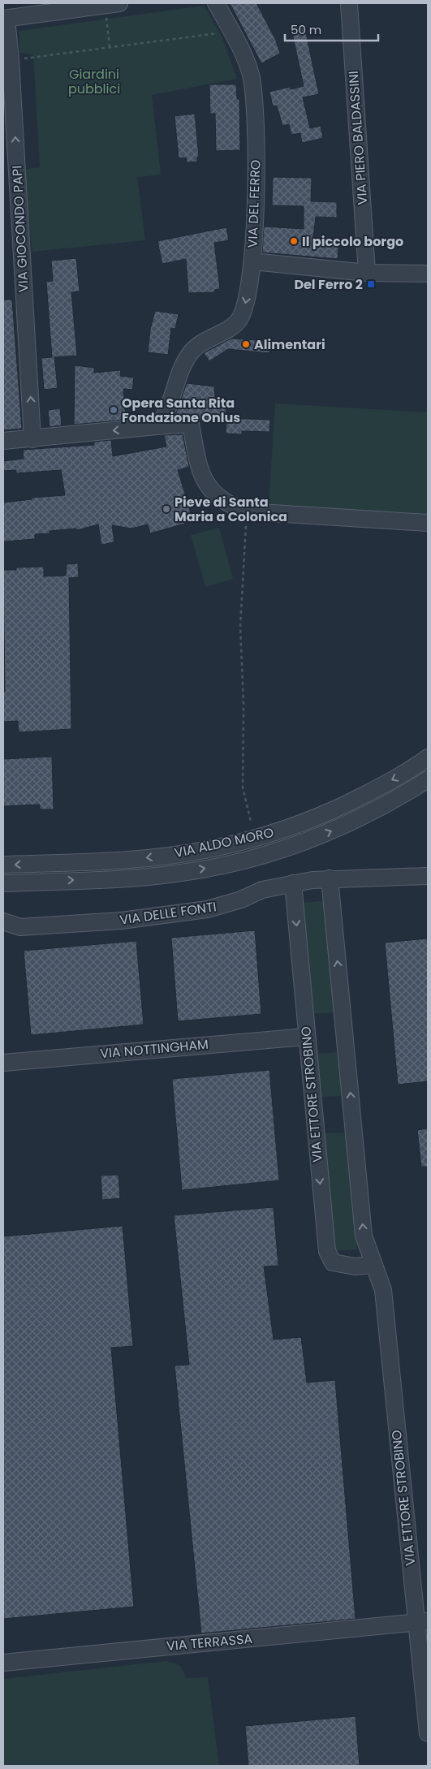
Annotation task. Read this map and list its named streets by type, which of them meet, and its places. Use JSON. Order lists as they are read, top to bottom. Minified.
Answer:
{"streets":{"street":["VIA PIERO BALDASSINI","VIA DEL FERRO","VIA GIOCONDO PAPI","VIA ALDO MORO","VIA DELLE FONTI","VIA NOTTINGHAM","VIA ETTORE STROBINO","VIA TERRASSA"]},"crossings":[["VIA PIERO BALDASSINI","VIA DEL FERRO"],["VIA DELLE FONTI","VIA ETTORE STROBINO"],["VIA NOTTINGHAM","VIA ETTORE STROBINO"],["VIA ETTORE STROBINO","VIA TERRASSA"]],"one_way":["VIA GIOCONDO PAPI"],"parks":["Giardini pubblici"],"places":{"other":["Il piccolo borgo","Alimentari","Opera Santa Rita Fondazione Onlus","Pieve di Santa Maria a Colonica"],"transit":["Del Ferro 2"]},"scale_bar":"50 m"}
